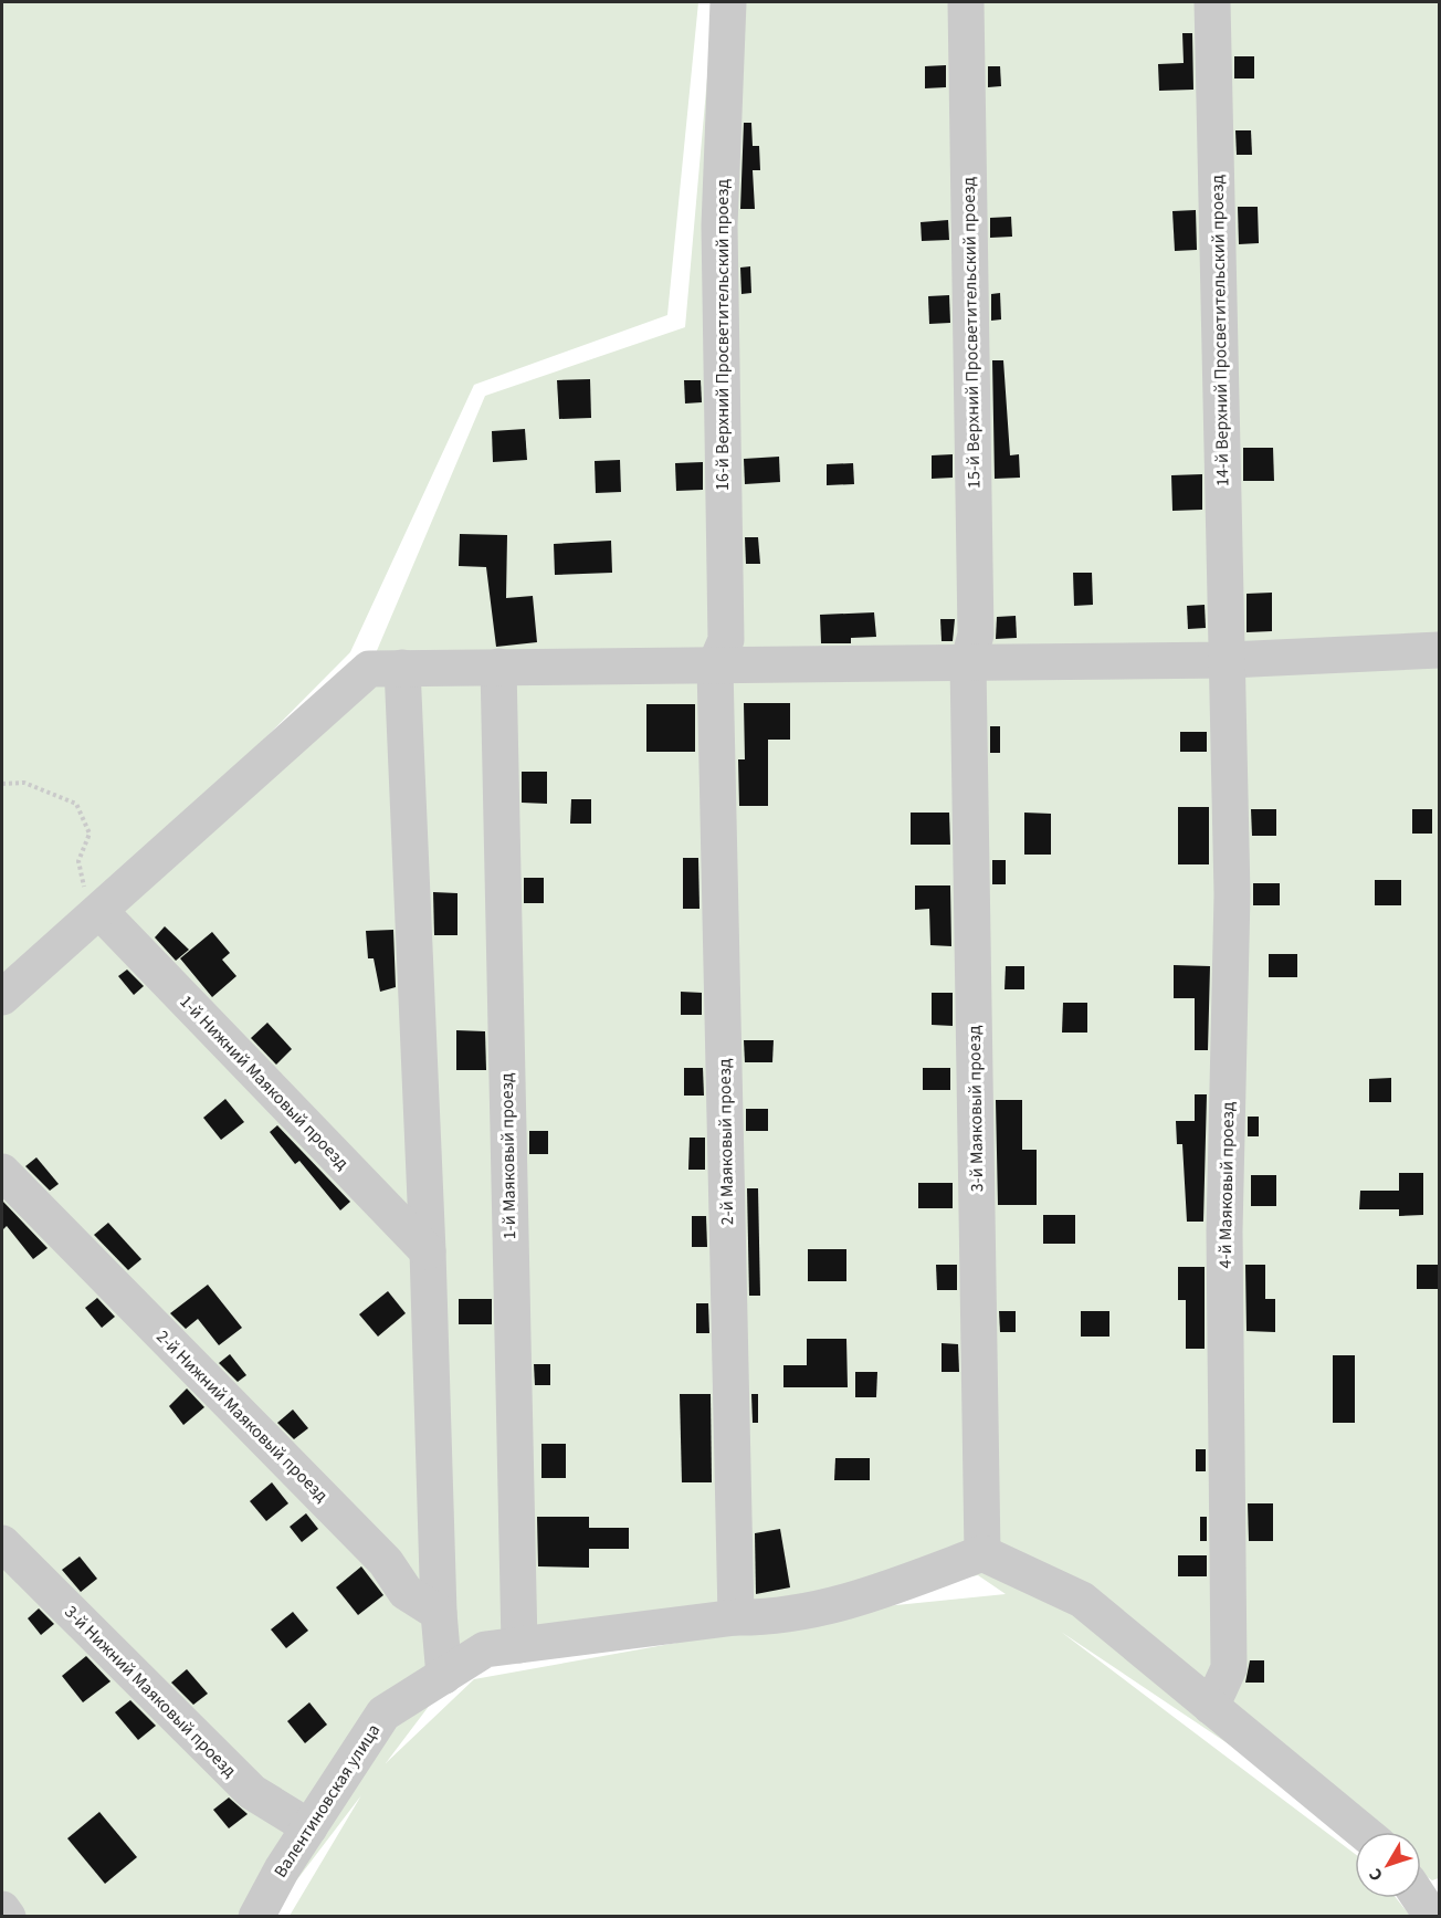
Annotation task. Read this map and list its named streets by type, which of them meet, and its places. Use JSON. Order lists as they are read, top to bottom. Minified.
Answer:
{"streets":{"street":["14-й Верхний Просветительский проезд","15-й Верхний Просветительский проезд","16-й Верхний Просветительский проезд","1-й Нижний Маяковый проезд","3-й Маяковый проезд","2-й Маяковый проезд","1-й Маяковый проезд","4-й Маяковый проезд","2-й Нижний Маяковый проезд","3-й Нижний Маяковый проезд","Валентиновская улица"]},"crossings":[["14-й Верхний Просветительский проезд","4-й Маяковый проезд"],["15-й Верхний Просветительский проезд","3-й Маяковый проезд"],["16-й Верхний Просветительский проезд","2-й Маяковый проезд"],["3-й Маяковый проезд","Валентиновская улица"],["2-й Маяковый проезд","Валентиновская улица"],["1-й Маяковый проезд","Валентиновская улица"],["3-й Нижний Маяковый проезд","Валентиновская улица"]],"north":"bottom left"}
